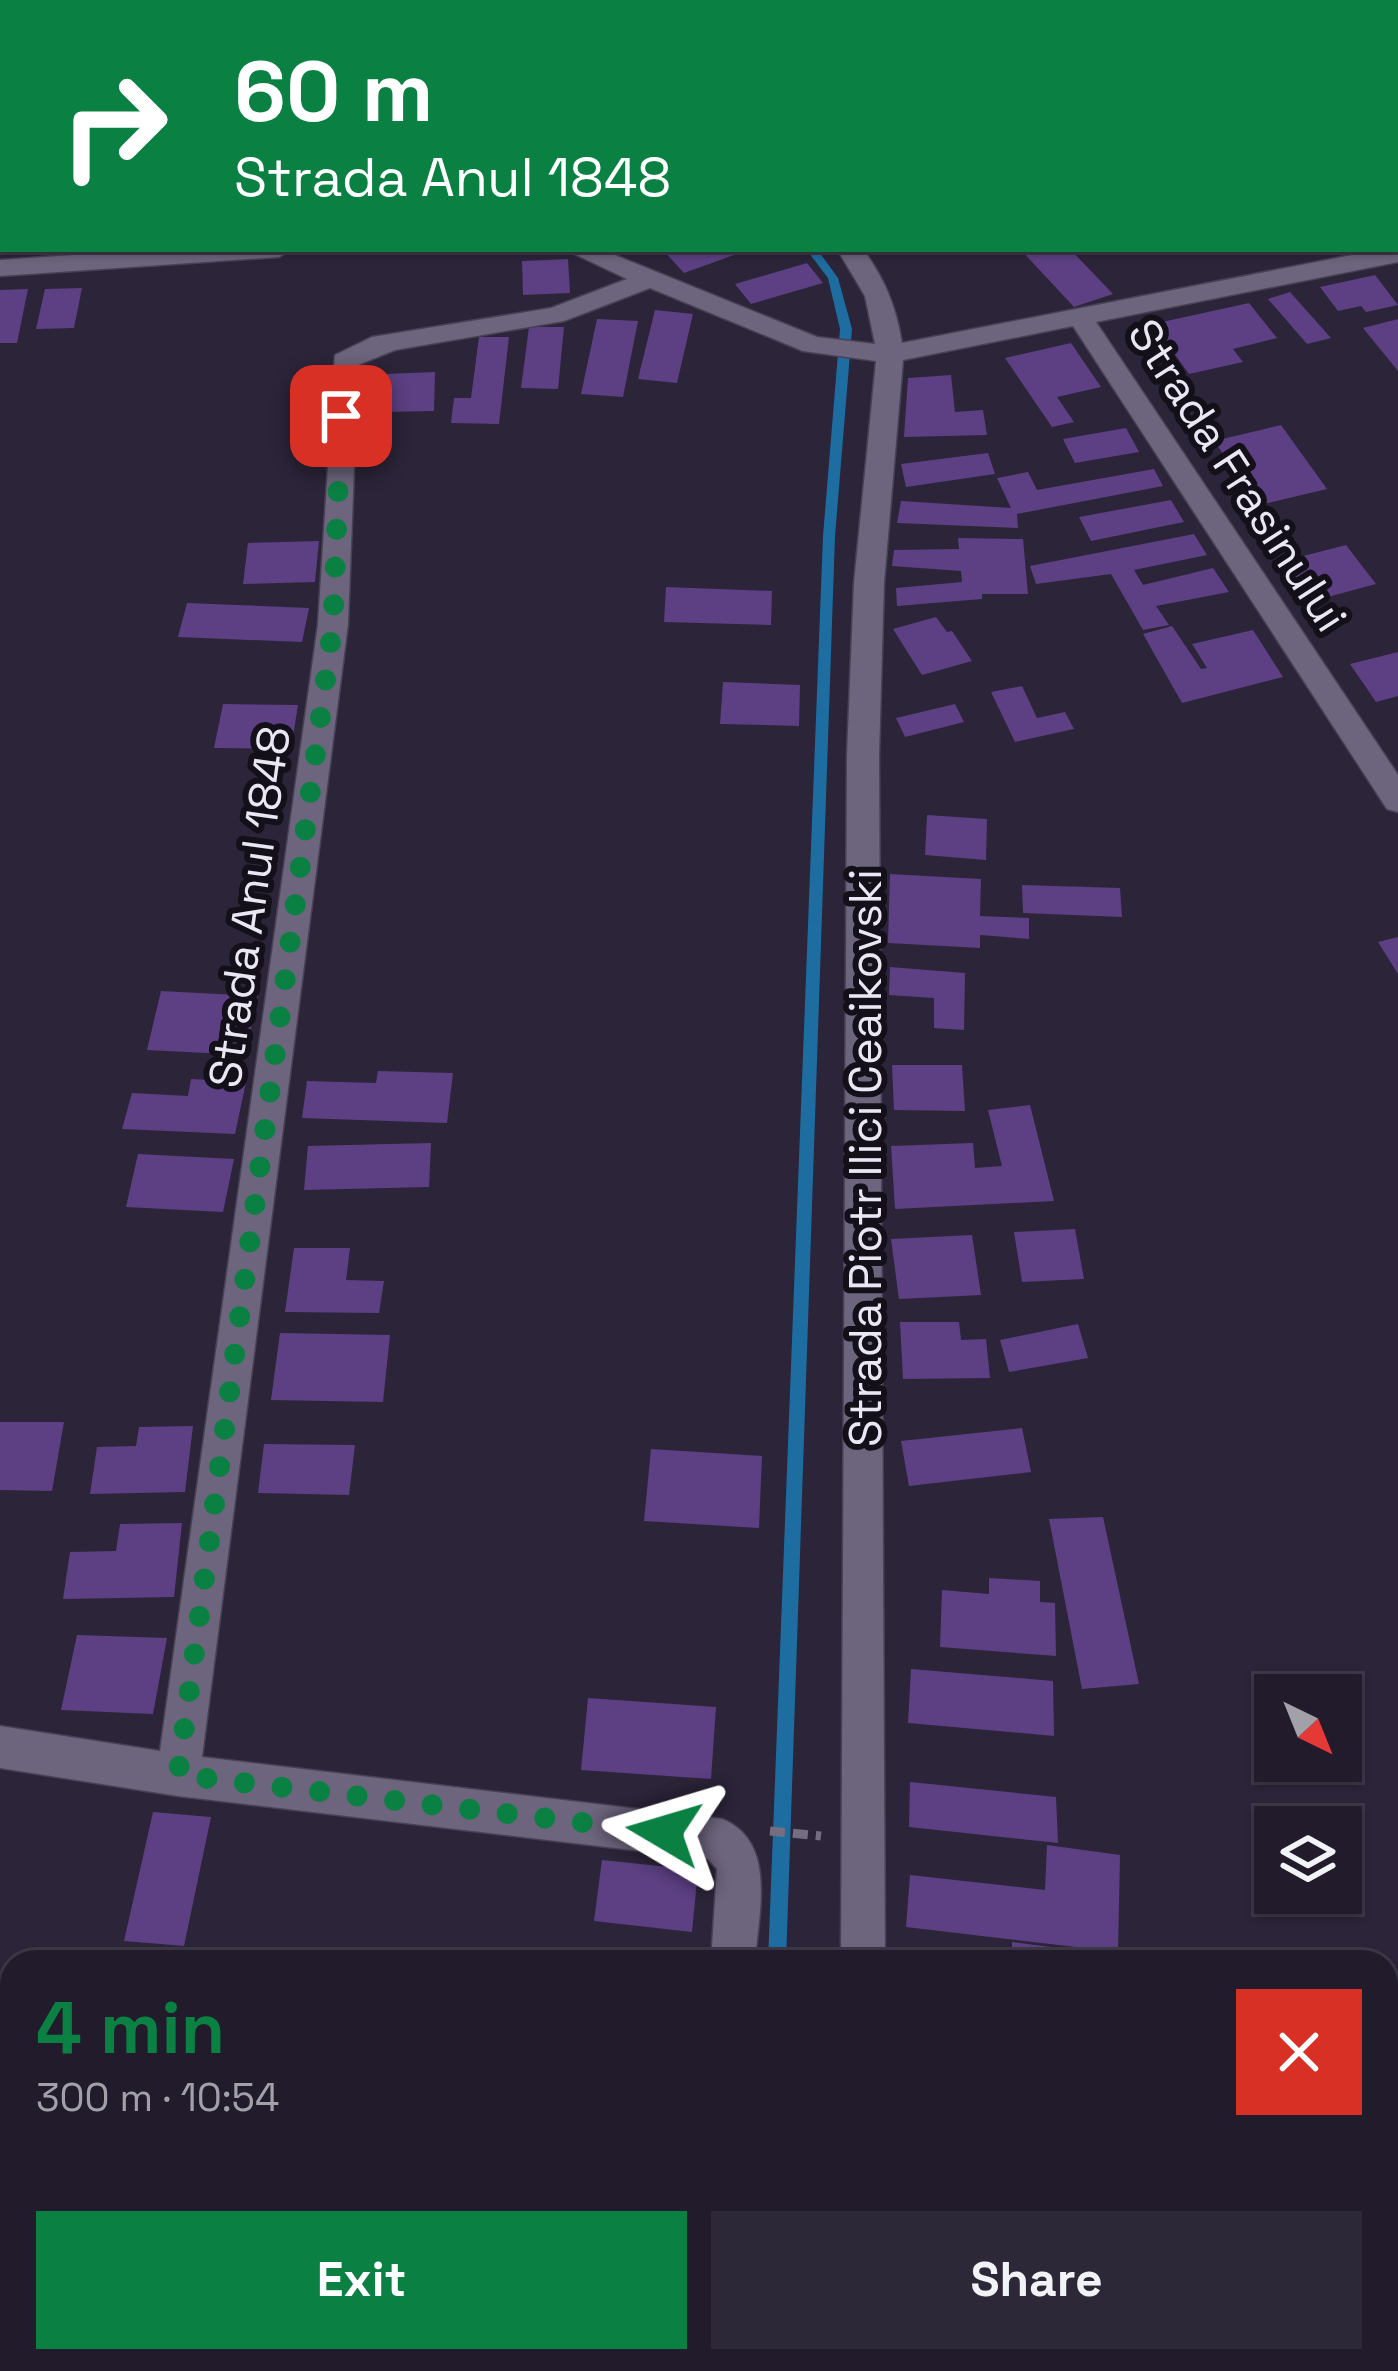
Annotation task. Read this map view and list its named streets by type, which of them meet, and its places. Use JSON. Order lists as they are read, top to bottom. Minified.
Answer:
{"streets":{"street":["Strada Frasinului","Strada Anul 1848","Strada Piotr Ilici Ceaikovski"]},"north":"bottom right","page":{"turn":["60 m","Strada Anul 1848"],"heading":["4 min","300 m · 10:54"],"buttons":["Exit","Share"]}}
